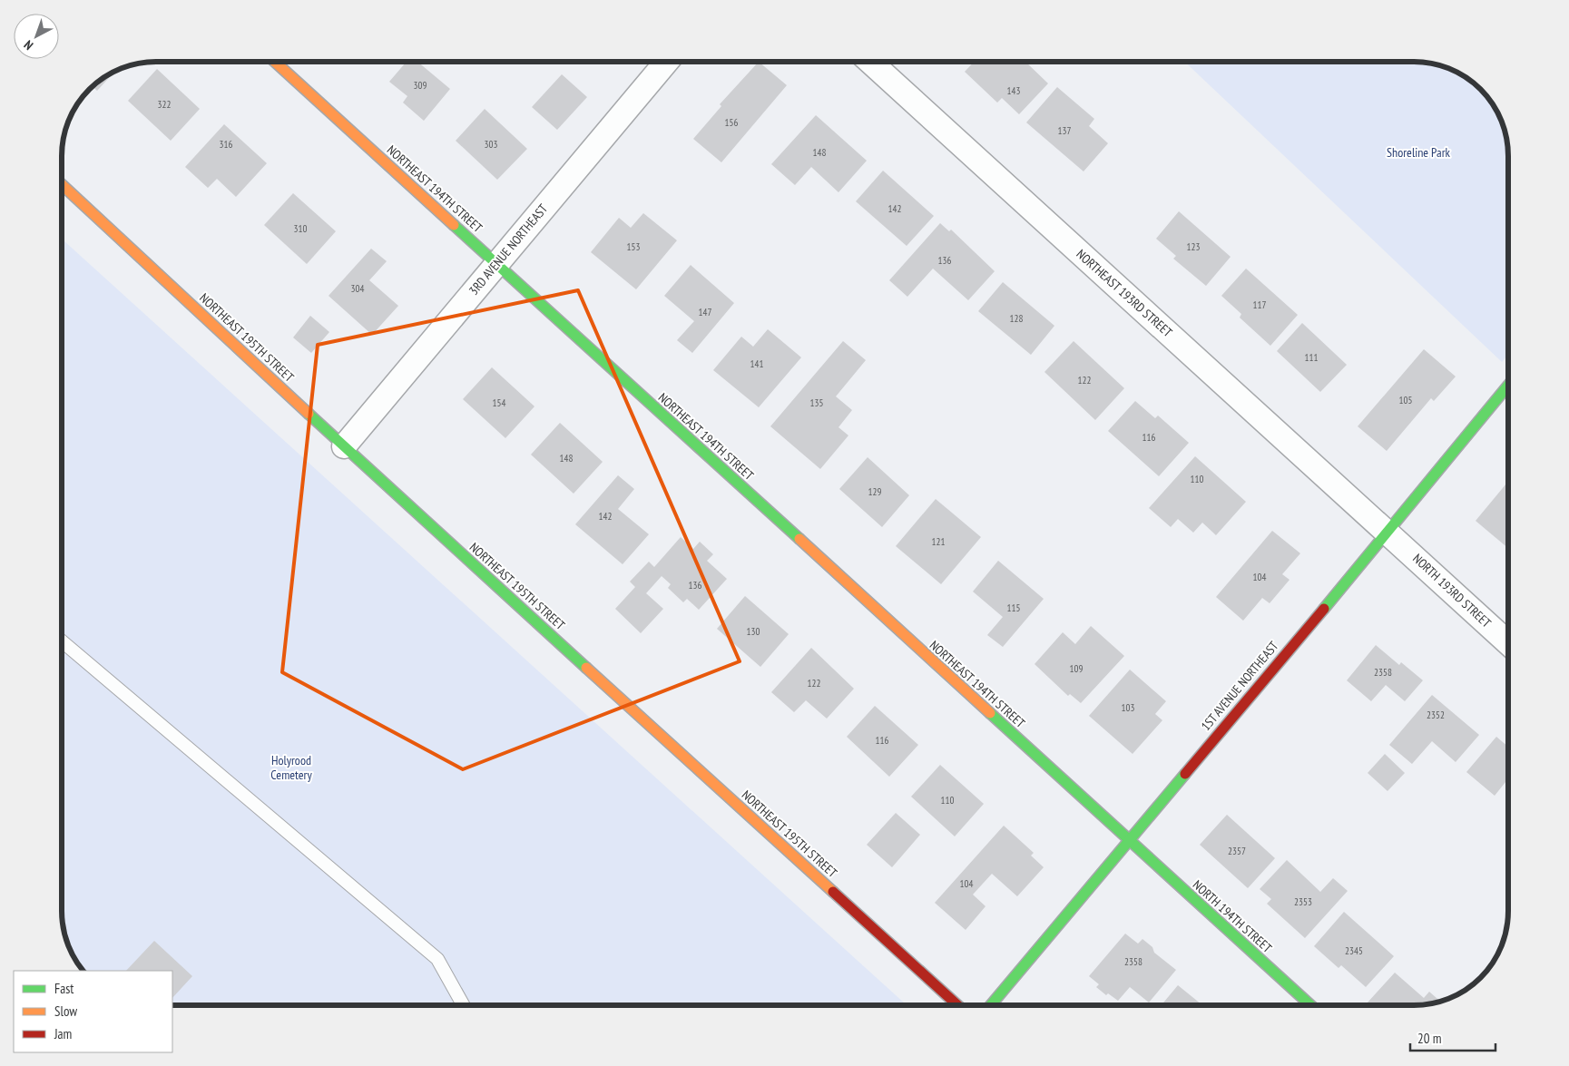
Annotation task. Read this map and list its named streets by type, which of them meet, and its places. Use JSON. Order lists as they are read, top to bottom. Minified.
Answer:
{"streets":{"street":["NORTHEAST 194TH STREET","3RD AVENUE NORTHEAST","NORTHEAST 193RD STREET","NORTHEAST 195TH STREET","NORTH 193RD STREET","1ST AVENUE NORTHEAST","NORTH 194TH STREET"]},"crossings":[["NORTHEAST 194TH STREET","3RD AVENUE NORTHEAST"],["NORTHEAST 194TH STREET","1ST AVENUE NORTHEAST"],["NORTHEAST 194TH STREET","NORTH 194TH STREET"],["3RD AVENUE NORTHEAST","NORTHEAST 195TH STREET"],["NORTHEAST 193RD STREET","NORTH 193RD STREET"],["NORTHEAST 193RD STREET","1ST AVENUE NORTHEAST"],["NORTH 193RD STREET","1ST AVENUE NORTHEAST"],["1ST AVENUE NORTHEAST","NORTH 194TH STREET"]],"parks":["Shoreline Park","Holyrood Cemetery"],"house_numbers":["309","143","322","156","137","316","303","148","142","310","153","123","136","304","117","147","128","111","141","122","105","154","135","116","148","110","129","142","121","104","136","115","130","109","2358","122","103","2352","116","110","2357","104","2353","2345","2358"],"legend":["Fast","Slow","Jam"],"scale_bar":"20 m","north":"bottom left"}
